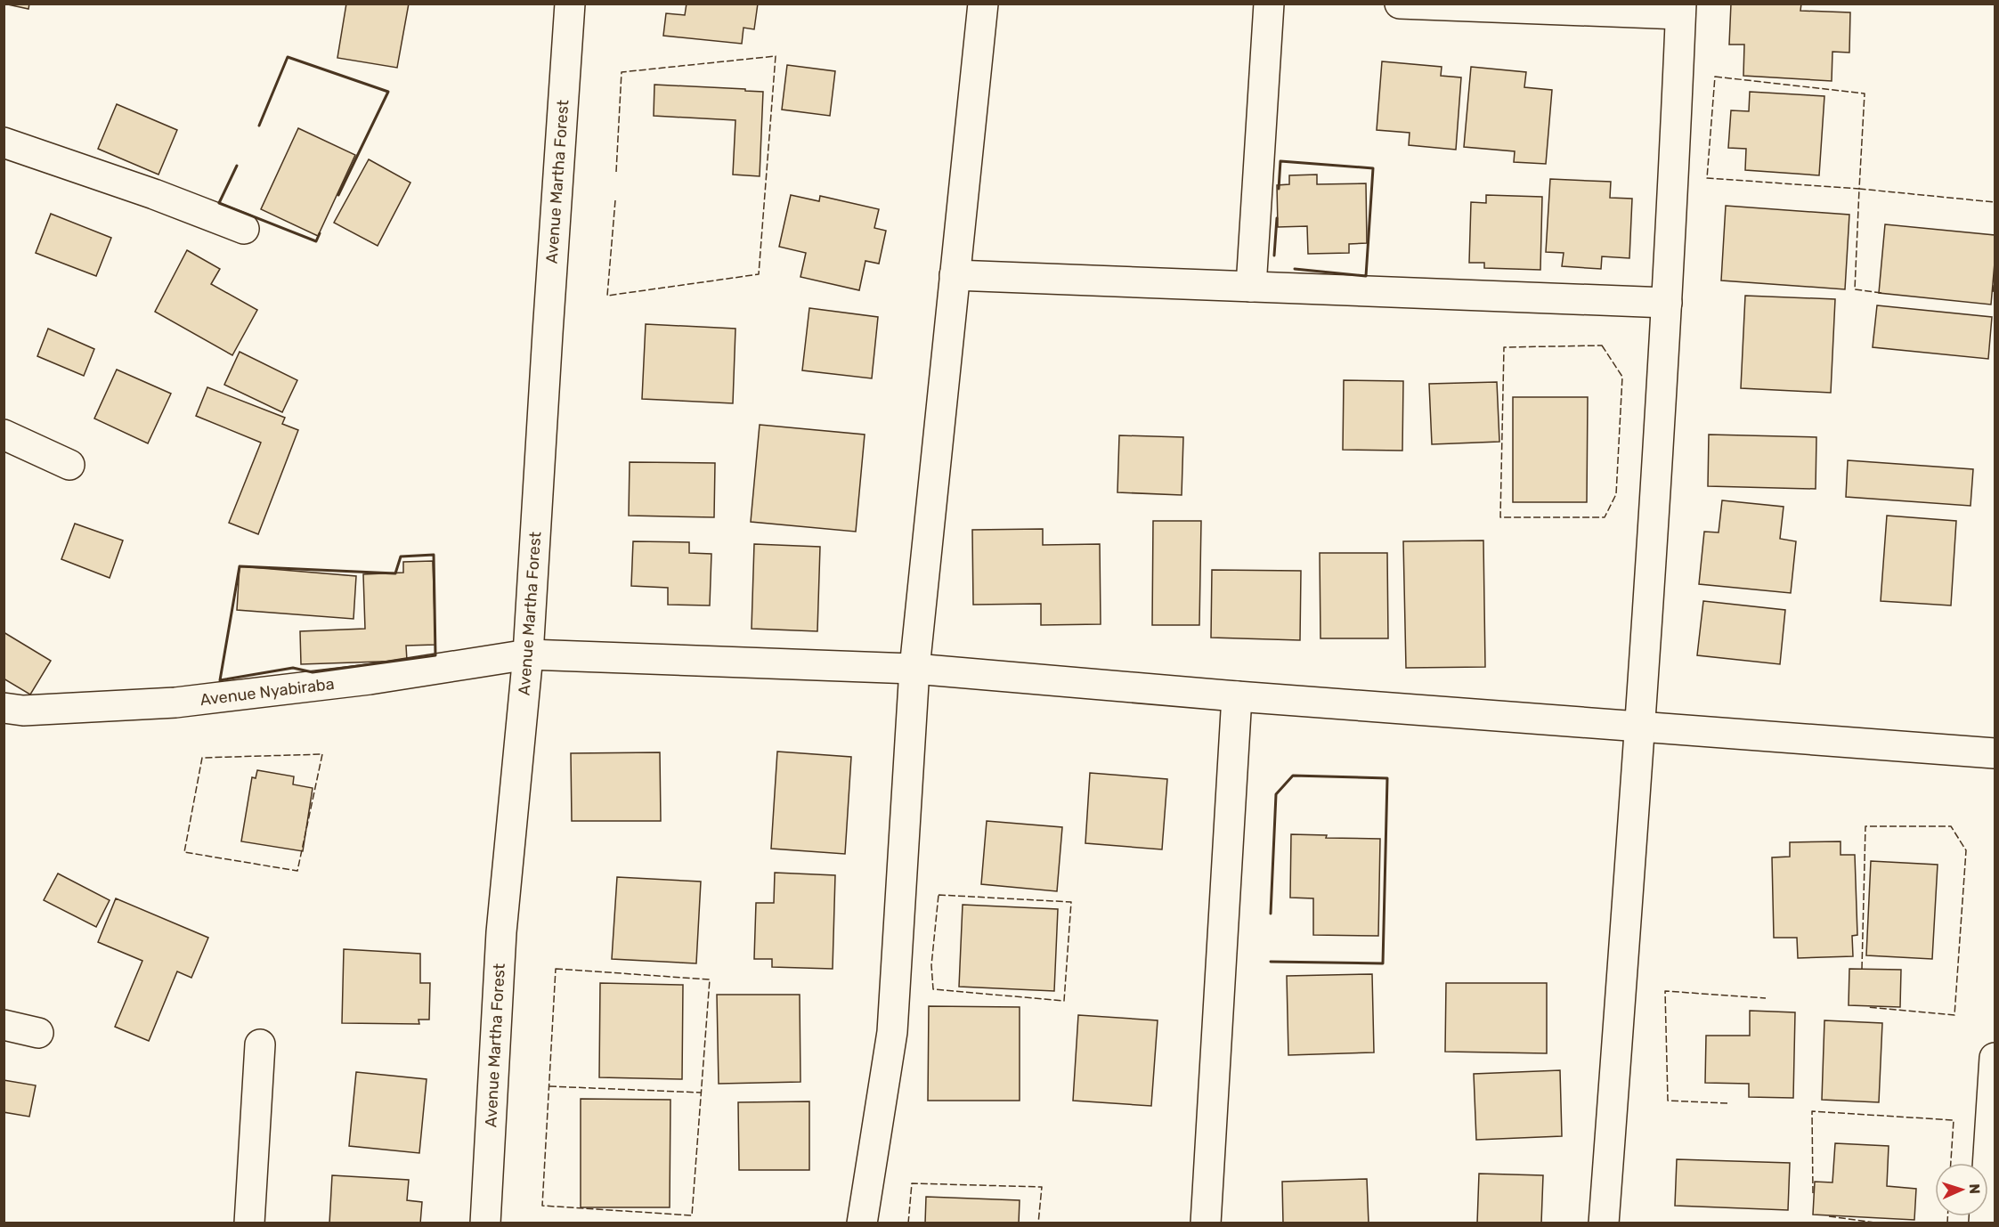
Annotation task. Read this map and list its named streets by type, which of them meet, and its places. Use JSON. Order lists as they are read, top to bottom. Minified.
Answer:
{"streets":{"street":["Avenue Martha Forest","Avenue Nyabiraba"]},"crossings":[["Avenue Martha Forest","Avenue Nyabiraba"]],"north":"right"}
